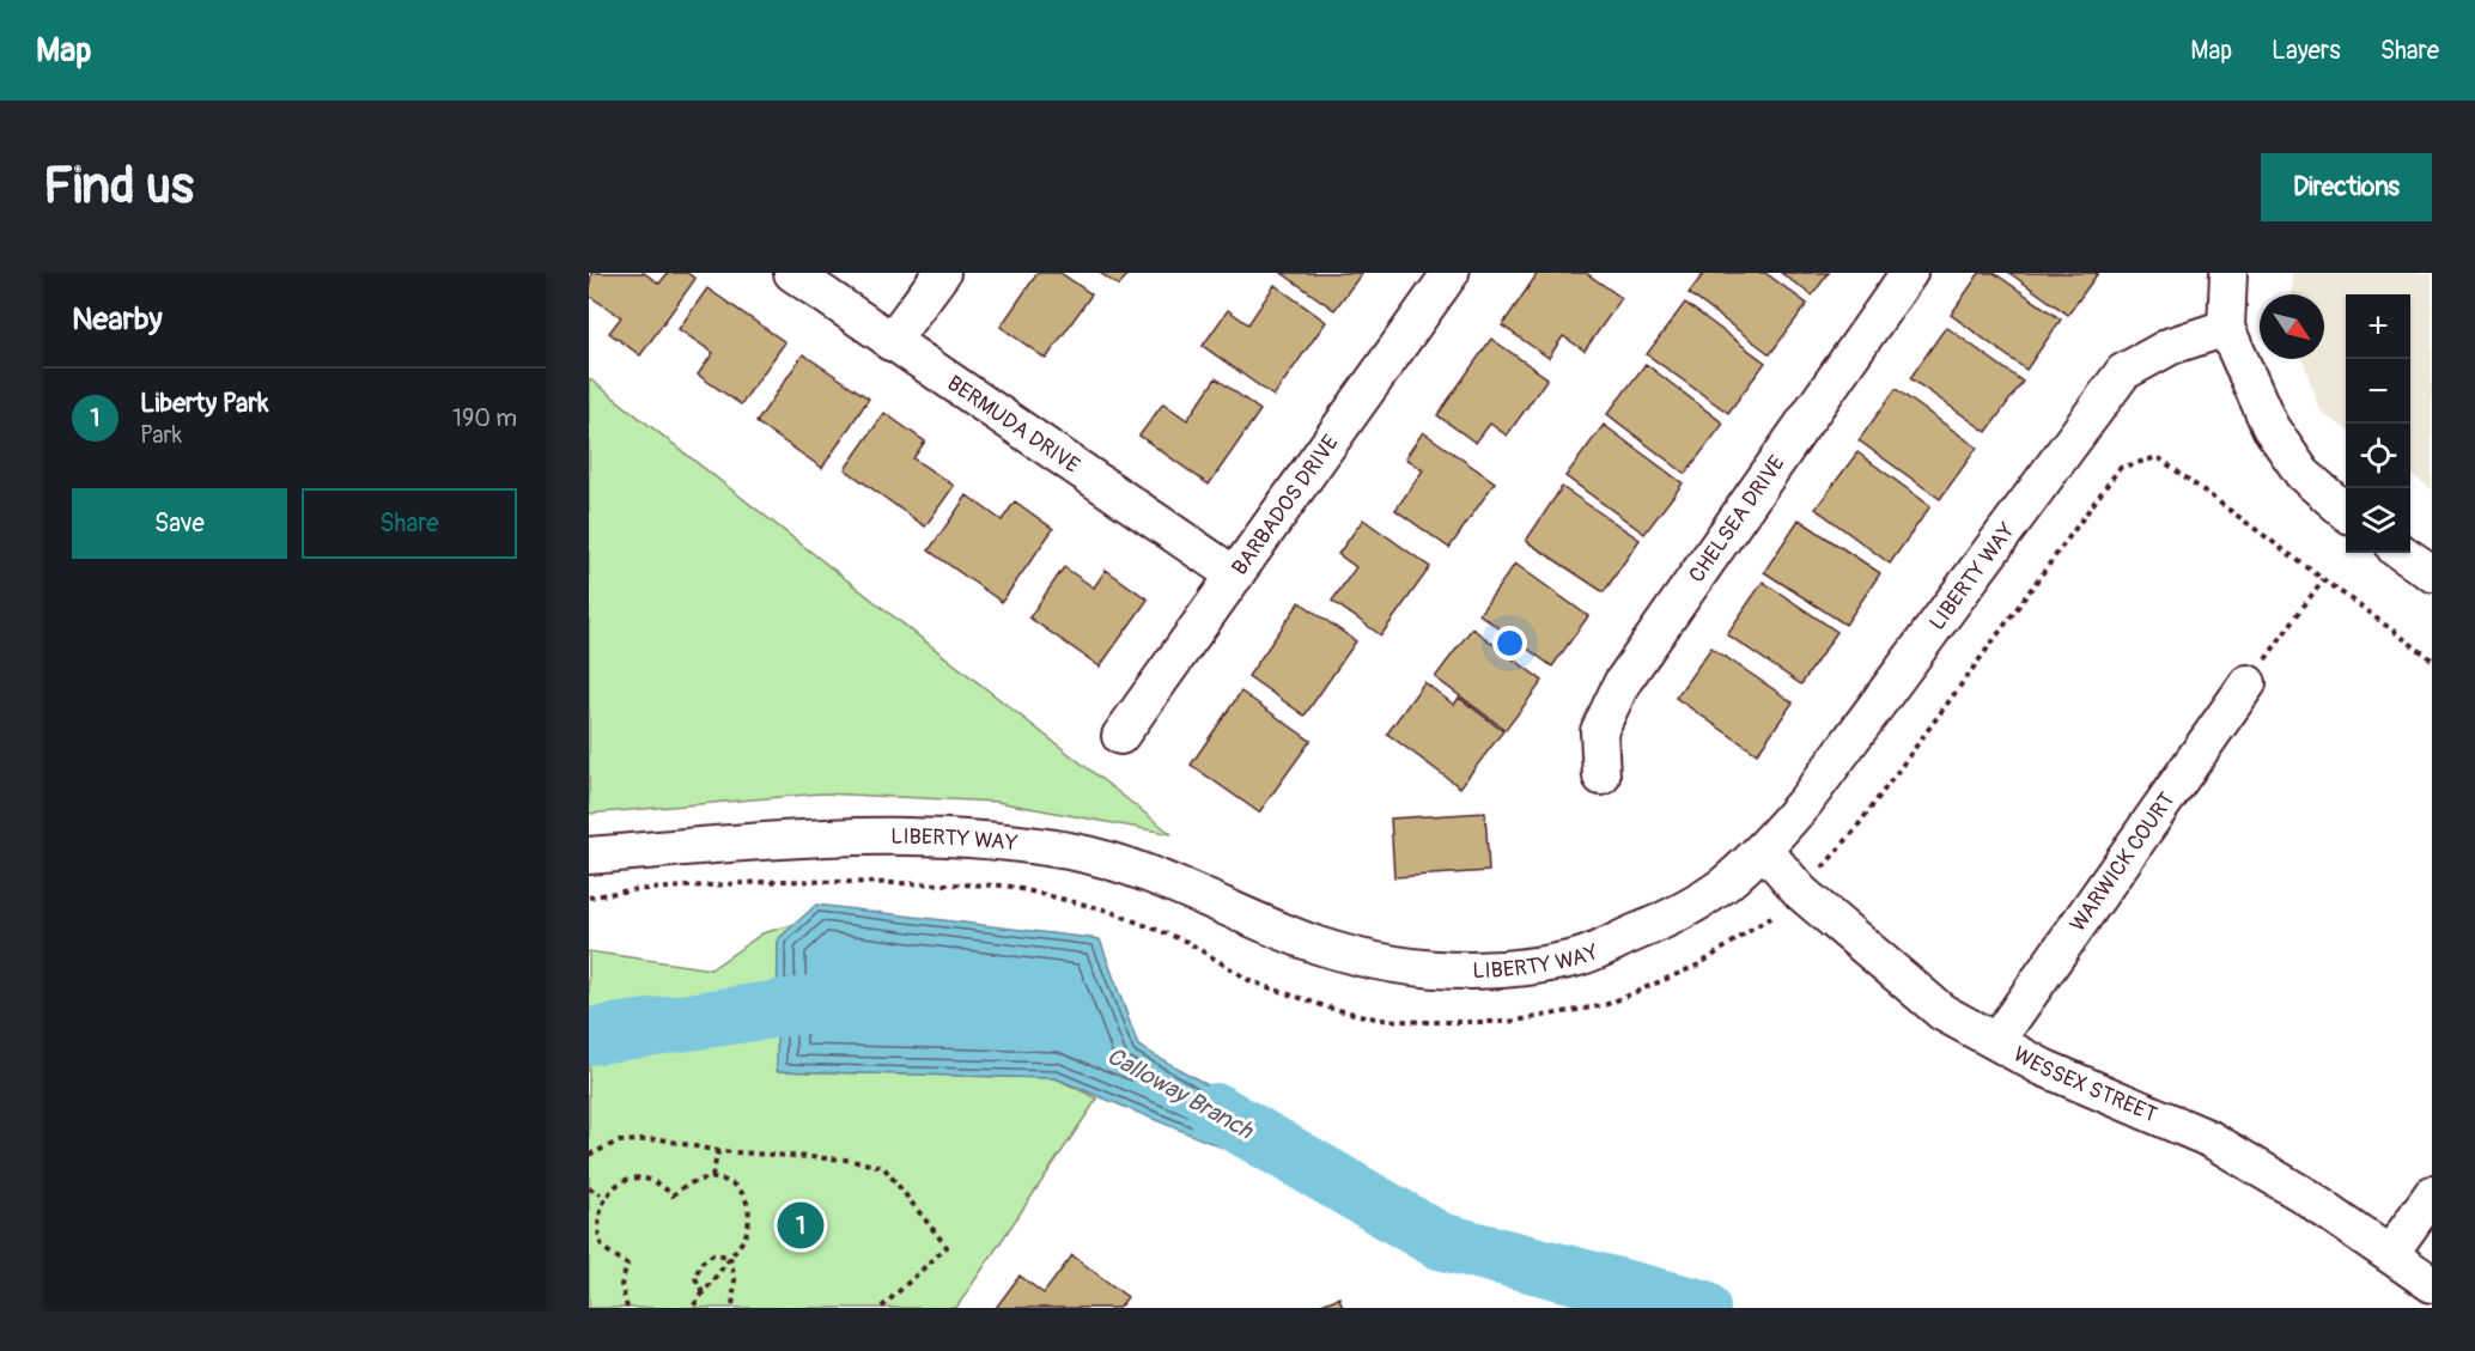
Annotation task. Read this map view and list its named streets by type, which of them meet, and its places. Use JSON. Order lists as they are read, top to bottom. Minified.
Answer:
{"streets":{"street":["BERMUDA DRIVE","BARBADOS DRIVE","CHELSEA DRIVE","LIBERTY WAY","WARWICK COURT","WESSEX STREET"]},"crossings":[["BERMUDA DRIVE","BARBADOS DRIVE"],["LIBERTY WAY","WESSEX STREET"],["WARWICK COURT","WESSEX STREET"]],"water":["Calloway Branch"],"north":"bottom right","page":{"header":"Map","nav":["Map","Layers","Share"],"buttons":["Directions",["Save","Share"]],"title":"Find us","heading":"Nearby","map_buttons":["+","−"],"list":[{"mark":"1","name":"Liberty Park","note":"Park","value":"190 m"}],"pins":"1"}}
